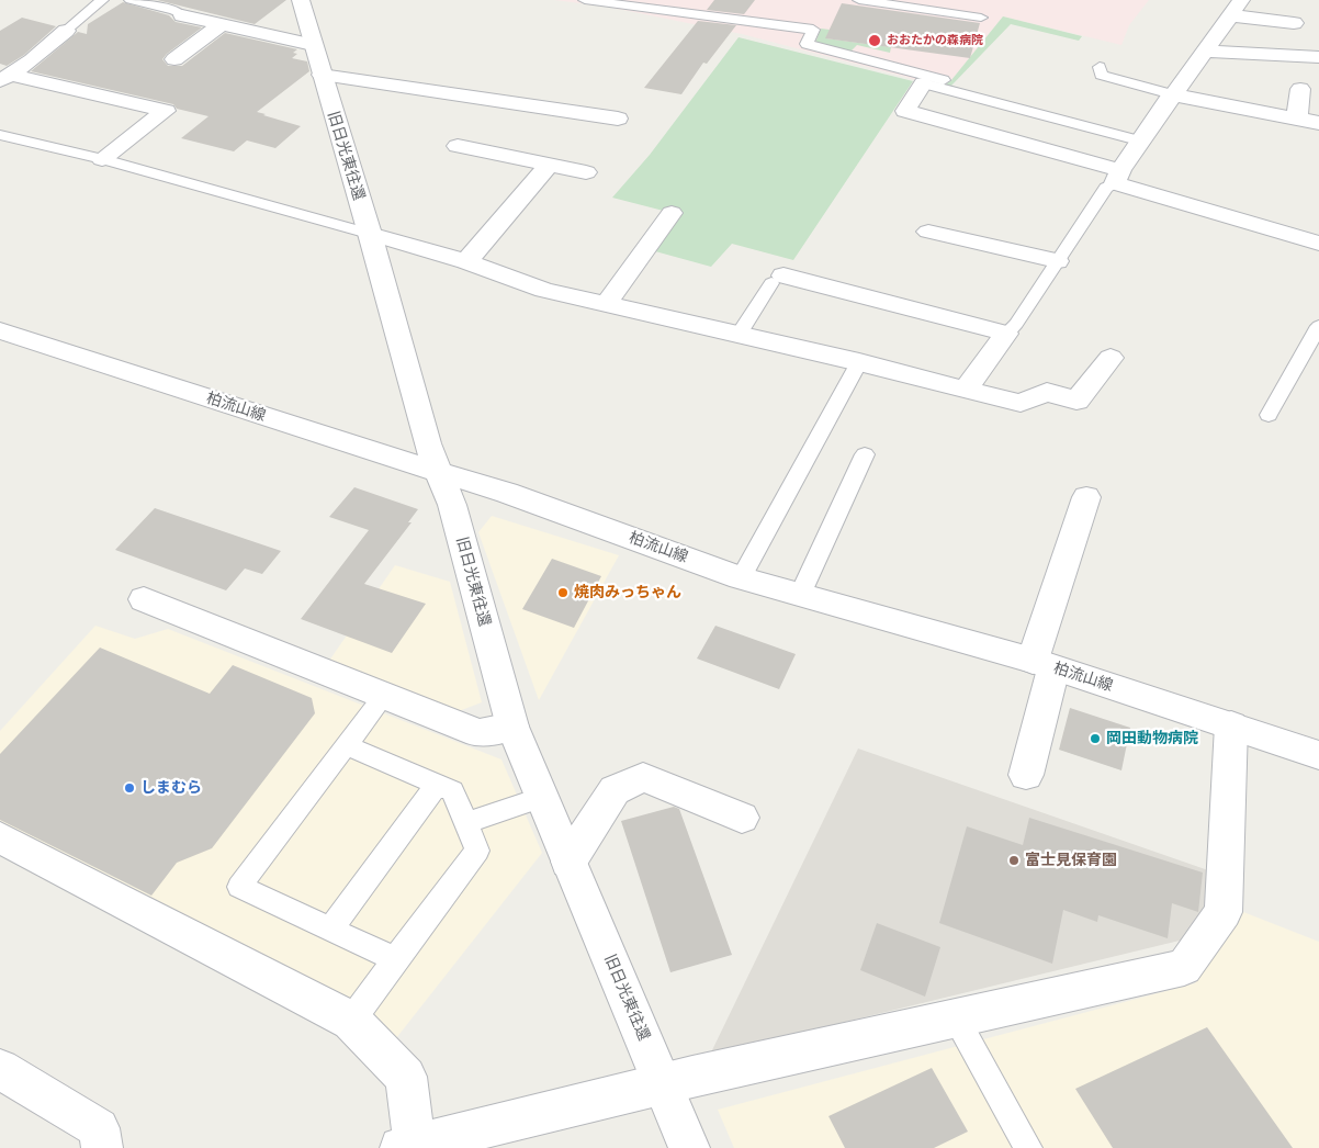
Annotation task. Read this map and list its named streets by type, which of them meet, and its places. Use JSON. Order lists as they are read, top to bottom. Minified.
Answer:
{"streets":{"street":["旧日光東往還","柏流山線"]},"crossings":[["旧日光東往還","柏流山線"]],"places":["おおたかの森病院","焼肉みっちゃん","岡田動物病院","しまむら","富士見保育園"]}
